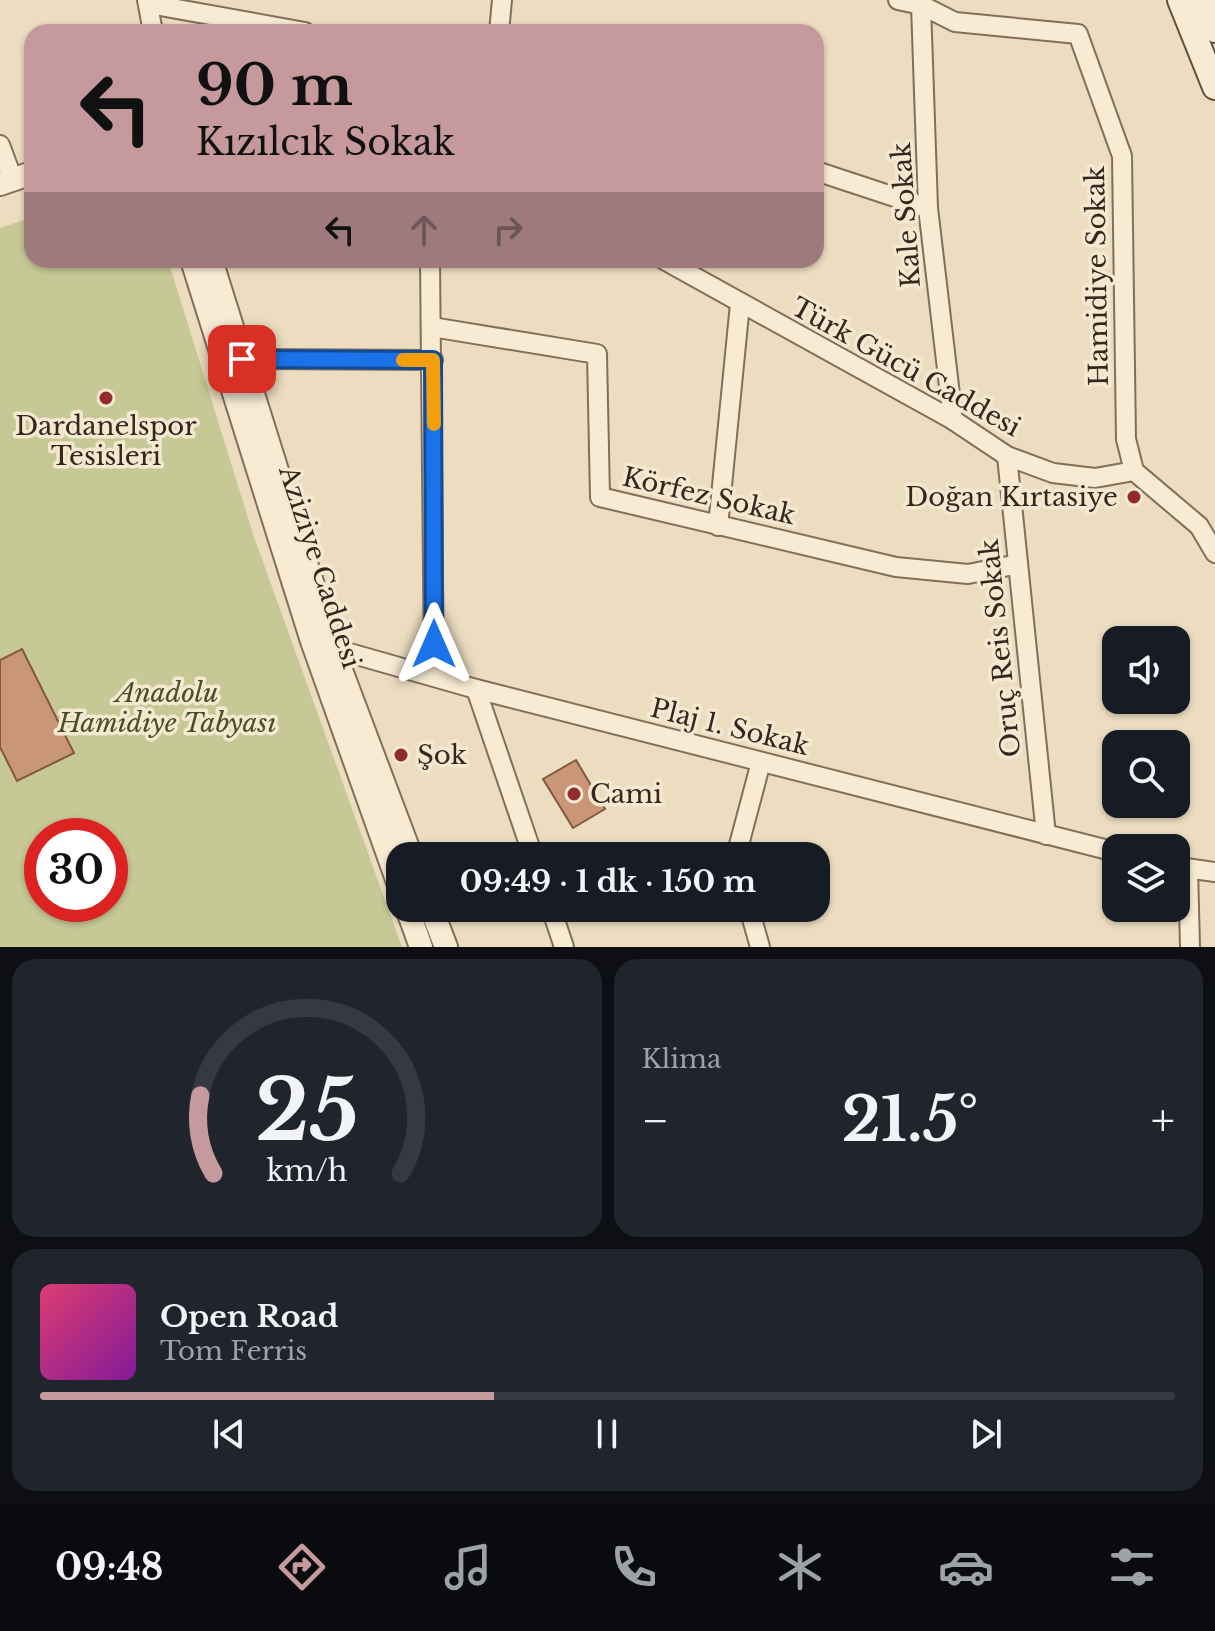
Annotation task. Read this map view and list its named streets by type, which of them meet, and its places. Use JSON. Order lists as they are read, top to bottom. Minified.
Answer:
{"streets":{"street":["Kale Sokak","Hamidiye Sokak","Türk Gücü Caddesi","Körfez Sokak","Aziziye Caddesi","Oruç Reis Sokak","Plaj 1. Sokak"]},"crossings":[["Kale Sokak","Hamidiye Sokak"],["Kale Sokak","Türk Gücü Caddesi"],["Hamidiye Sokak","Türk Gücü Caddesi"],["Türk Gücü Caddesi","Oruç Reis Sokak"],["Körfez Sokak","Oruç Reis Sokak"],["Aziziye Caddesi","Plaj 1. Sokak"],["Oruç Reis Sokak","Plaj 1. Sokak"]],"parks":["Anadolu Hamidiye Tabyası"],"places":["Dardanelspor Tesisleri","Doğan Kırtasiye","Şok","Cami"],"page":{"turn":["90 m","Kızılcık Sokak"],"limit":"30","trip":"09:49 · 1 dk · 150 m","tile":"Klima","heat":["−","21.5°","+"],"song":["Open Road","Tom Ferris"],"tabs":"09:48","gauge":["25","km/h"]}}
